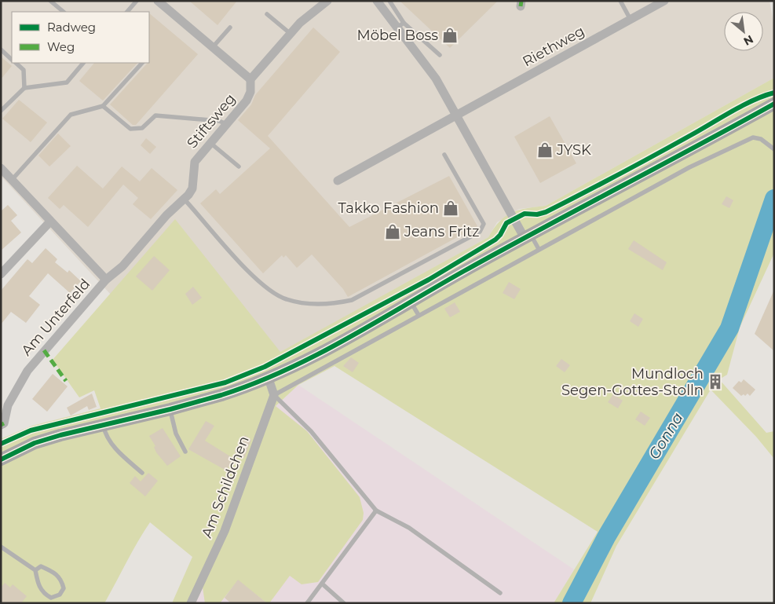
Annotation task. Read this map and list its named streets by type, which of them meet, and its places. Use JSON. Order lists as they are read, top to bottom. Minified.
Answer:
{"streets":{"street":["Riethweg","Stiftsweg","Am Unterfeld","Am Schildchen"]},"crossings":[["Stiftsweg","Am Unterfeld"]],"water":["Gonna"],"places":{"shop":["Möbel Boss","JYSK","Takko Fashion","Jeans Fritz"],"building":["Mundloch Segen-Gottes-Stolln"]},"legend":["Radweg","Weg"],"north":"bottom right"}
